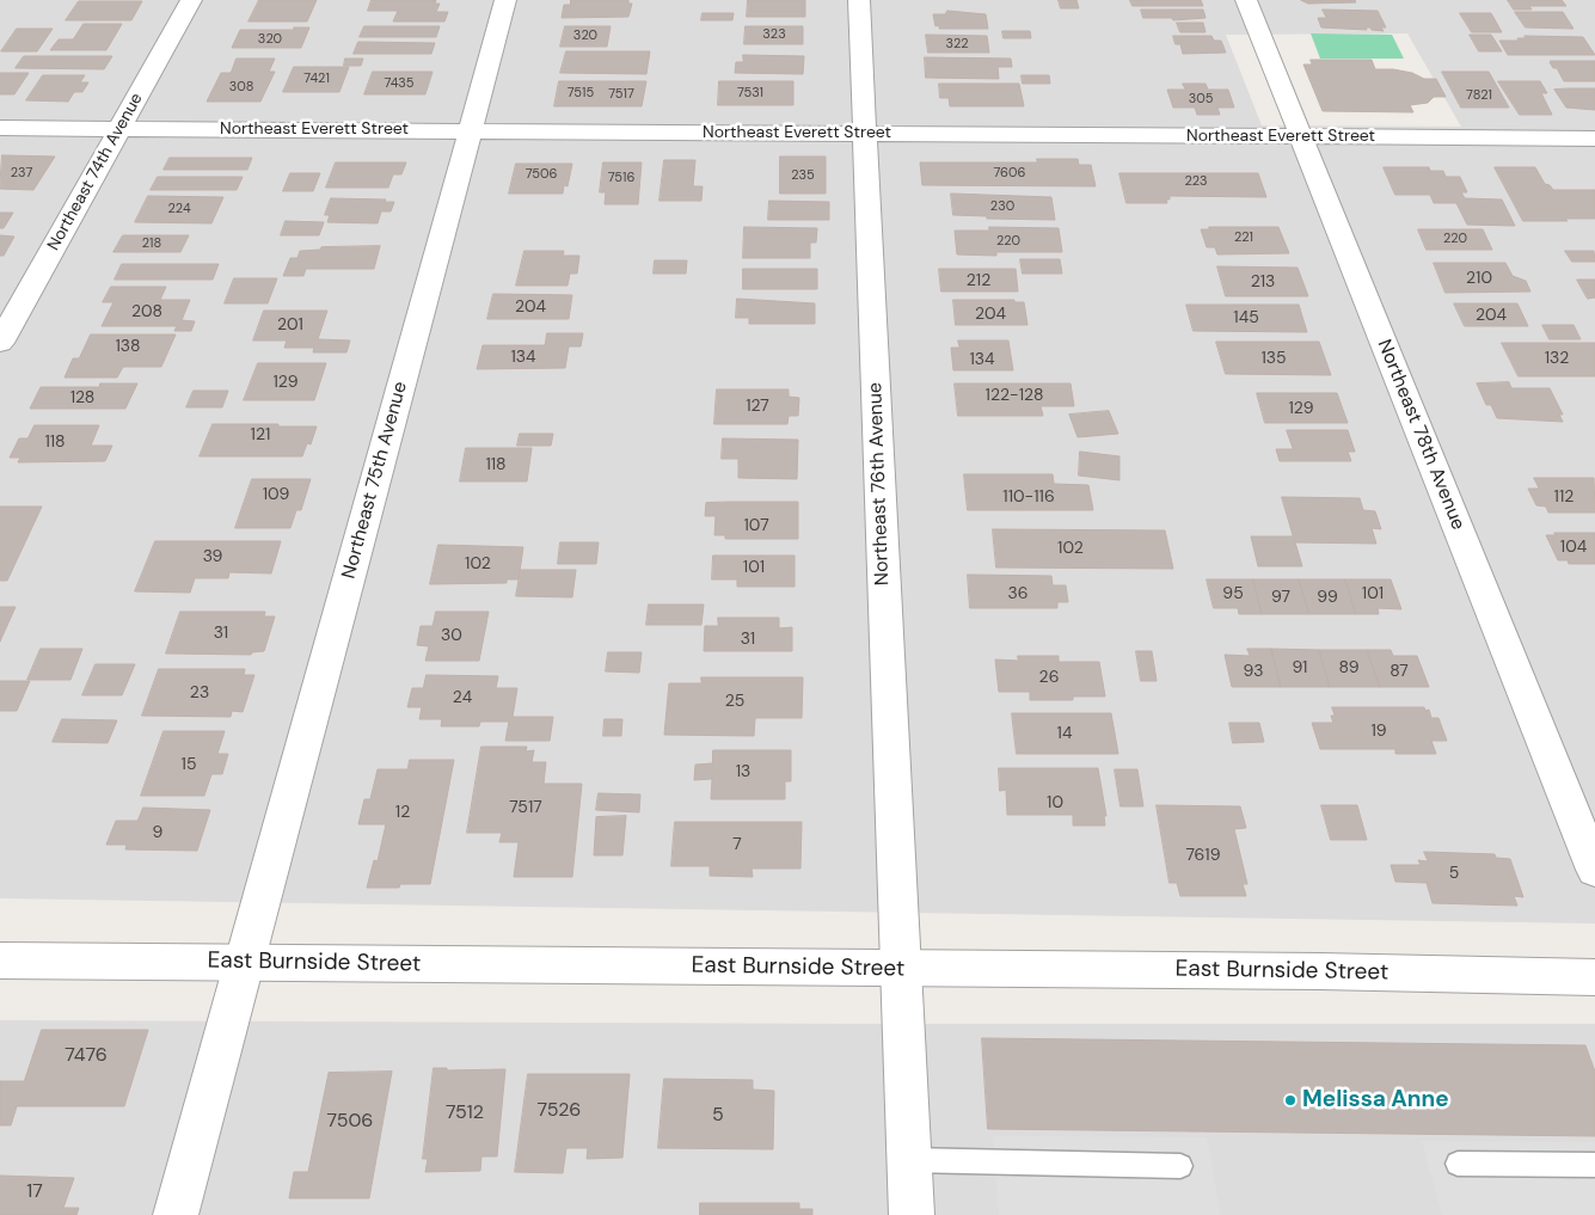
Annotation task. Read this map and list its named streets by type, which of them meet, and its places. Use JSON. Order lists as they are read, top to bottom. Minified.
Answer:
{"streets":{"street":["Northeast Everett Street","Northeast 74th Avenue","Northeast 78th Avenue","Northeast 75th Avenue","Northeast 76th Avenue","East Burnside Street"]},"crossings":[["Northeast Everett Street","Northeast 74th Avenue"],["Northeast Everett Street","Northeast 78th Avenue"],["Northeast Everett Street","Northeast 75th Avenue"],["Northeast Everett Street","Northeast 76th Avenue"],["Northeast 75th Avenue","East Burnside Street"],["Northeast 76th Avenue","East Burnside Street"]],"places":["Melissa Anne"],"house_numbers":["323","320","320","322","7421","7435","308","7515","7531","7517","7821","305","237","7606","7506","235","7516","223","230","224","221","220","220","218","210","212","213","204","208","204","204","145","201","138","134","135","132","134","129","122-128","128","127","129","121","118","118","109","110-116","112","107","104","102","39","102","101","36","95","101","97","99","31","30","31","91","89","93","87","26","23","24","25","19","14","15","13","10","7517","12","9","7","7619","5","7476","7526","7512","5","7506","17"]}
